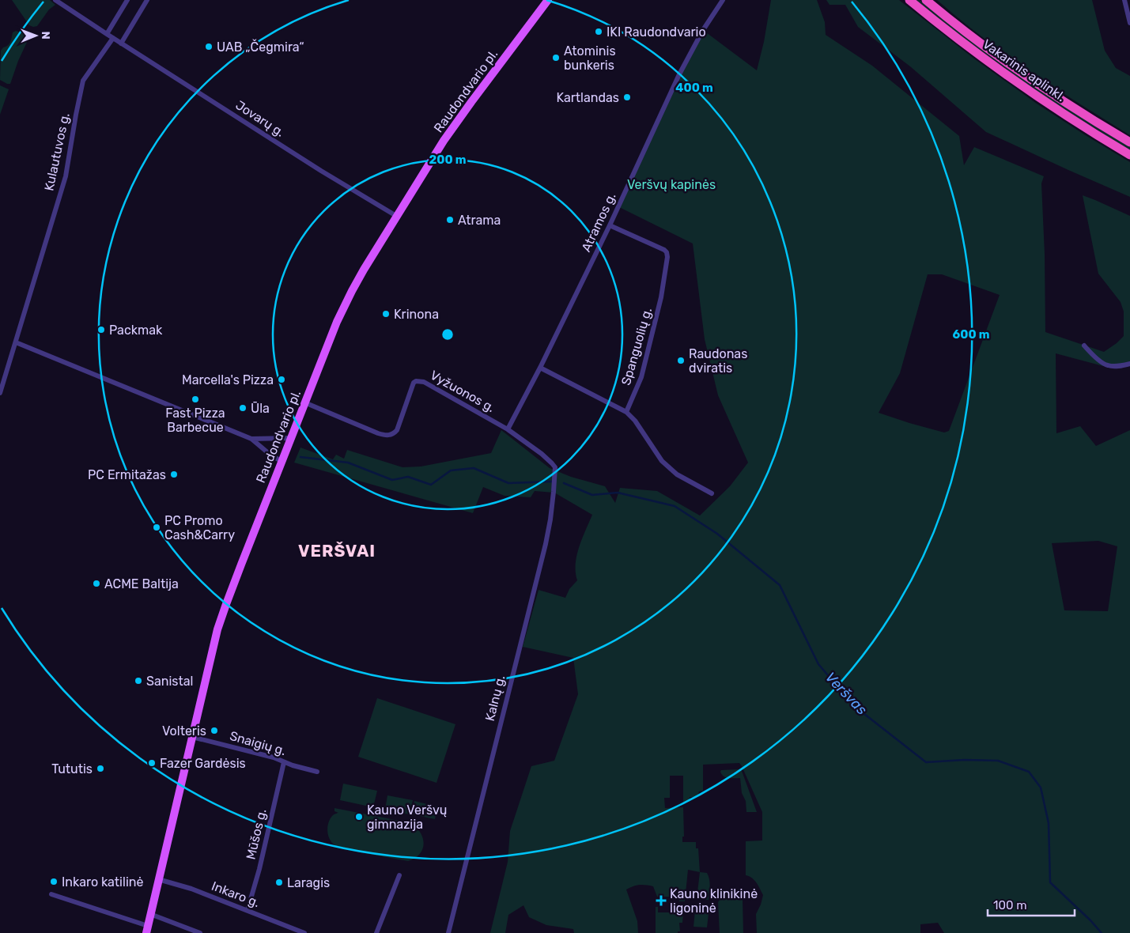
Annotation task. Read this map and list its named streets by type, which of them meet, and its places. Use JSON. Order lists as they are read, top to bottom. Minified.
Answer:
{"streets":{"highway":["Vakarinis aplinkl."],"main road":["Raudondvario pl."],"street":["Jovarų g.","Kulautuvos g.","Atramos g.","Spanguolių g.","Vyžuonos g.","Kalnų g.","Snaigių g.","Mūšos g.","Inkaro g."]},"crossings":[["Raudondvario pl.","Jovarų g."],["Raudondvario pl.","Vyžuonos g."],["Raudondvario pl.","Snaigių g."],["Raudondvario pl.","Inkaro g."],["Jovarų g.","Kulautuvos g."],["Atramos g.","Spanguolių g."],["Atramos g.","Vyžuonos g."],["Atramos g.","Kalnų g."],["Vyžuonos g.","Kalnų g."],["Snaigių g.","Mūšos g."],["Mūšos g.","Inkaro g."]],"districts":["VERŠVAI"],"water":["Veršvas"],"parks":["Veršvų kapinės"],"places":{"other":["IKI Raudondvario","UAB „Čegmira“","Atominis bunkeris","Kartlandas","Atrama","Krinona","Packmak","Raudonas dviratis","Marcella's Pizza","Fast Pizza Barbecue","Ūla","PC Ermitažas","PC Promo Cash&Carry","ACME Baltija","Sanistal","Volteris","Fazer Gardėsis","Tututis","Kauno Veršvų gimnazija","Inkaro katilinė","Laragis"],"health":["Kauno klinikinė ligoninė"]},"scale_bar":"100 m","north":"right","rings":["400 m","200 m","600 m"]}
